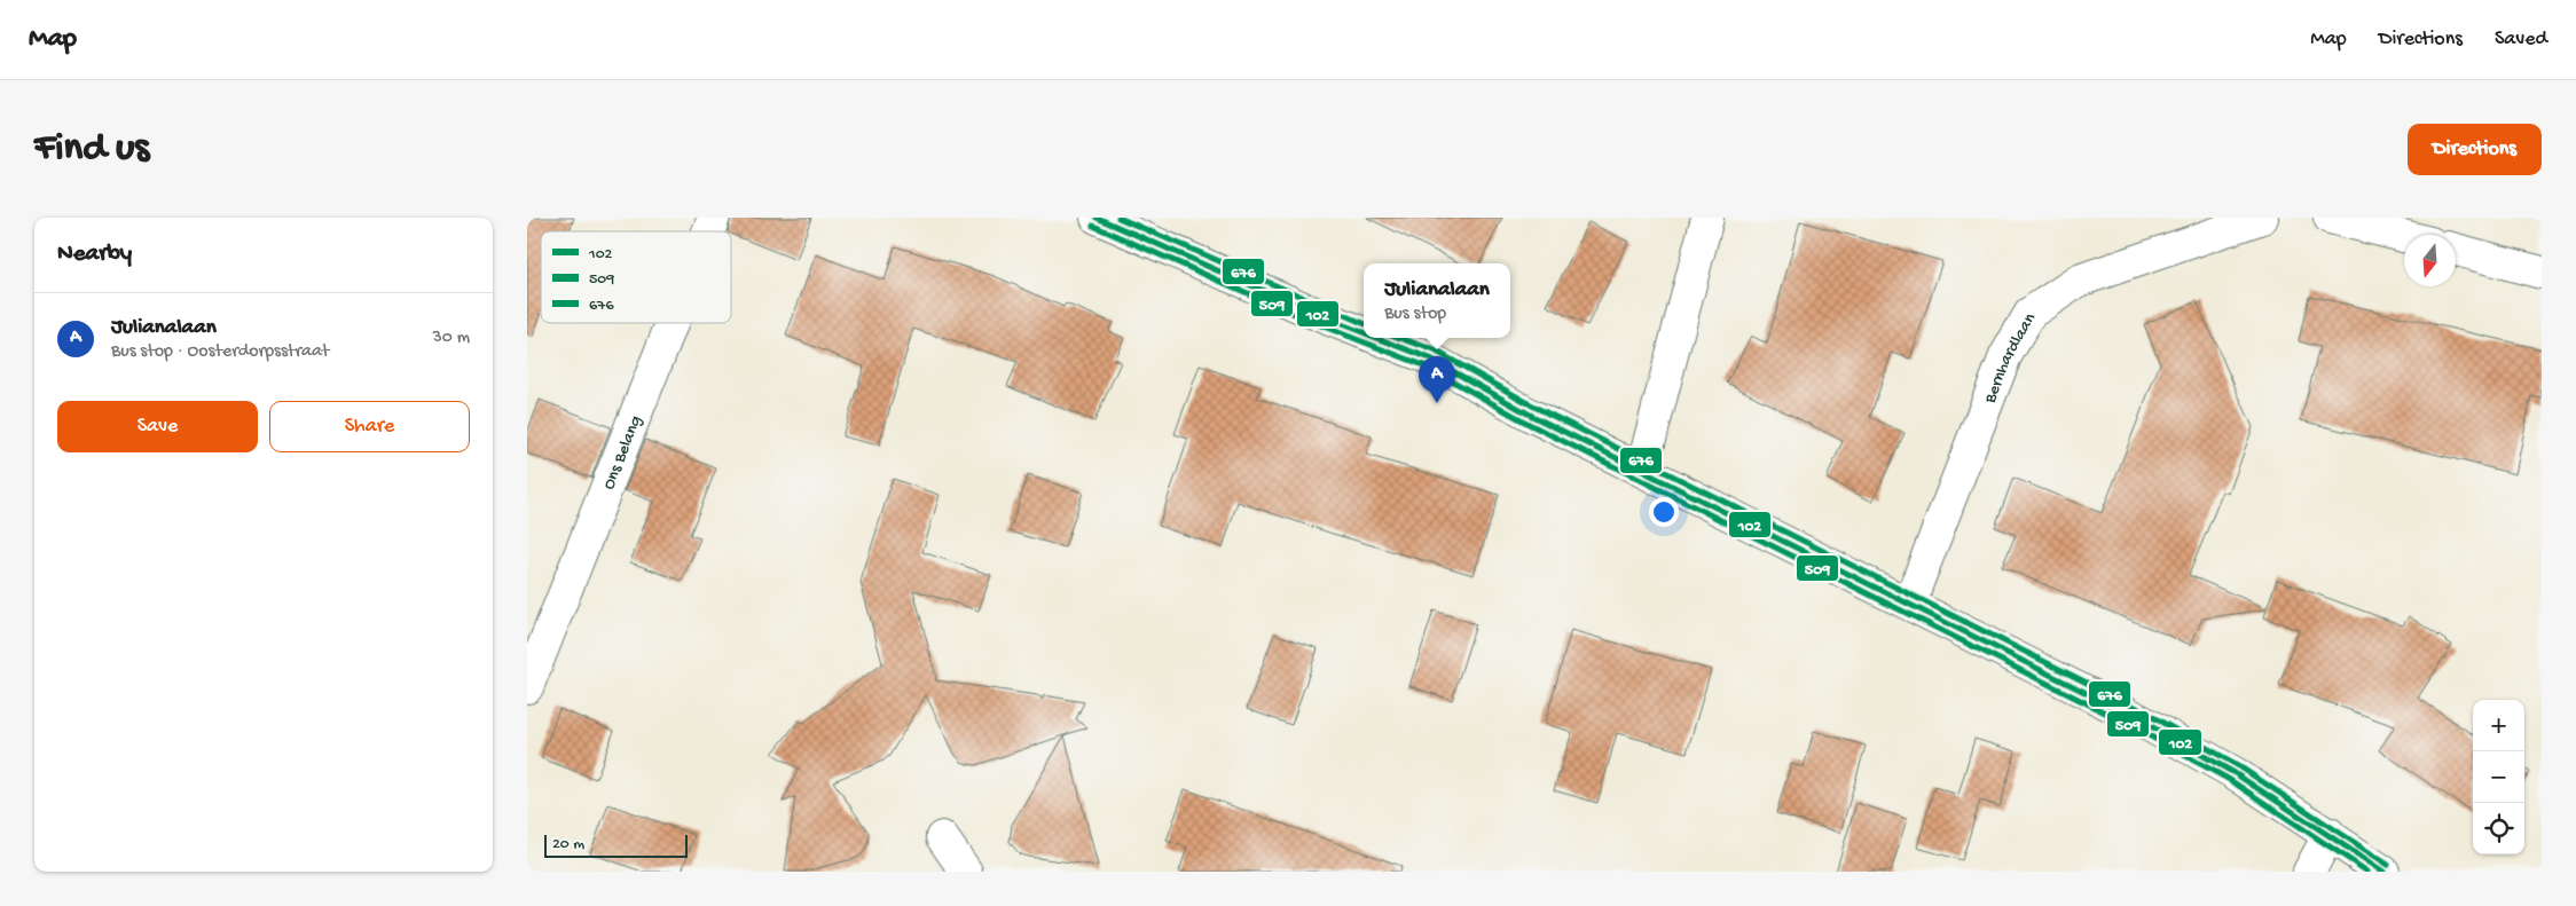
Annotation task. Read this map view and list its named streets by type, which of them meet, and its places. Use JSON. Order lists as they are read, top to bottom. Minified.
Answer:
{"streets":{"street":["Bernhardlaan","Ons Belang"]},"lines":["transit line 102","transit line 676","transit line 509"],"legend":["102","509","676"],"scale_bar":"20 m","north":"bottom","page":{"header":"Map","nav":["Map","Directions","Saved"],"buttons":["Directions",["Save","Share"]],"title":"Find us","heading":"Nearby","popup":["Julianalaan","Bus stop"],"list":[{"mark":"A","name":"Julianalaan","note":"Bus stop · Oosterdorpsstraat","value":"30 m"}],"pins":"A","map_buttons":["+","−"],"scale":"20 m"}}
